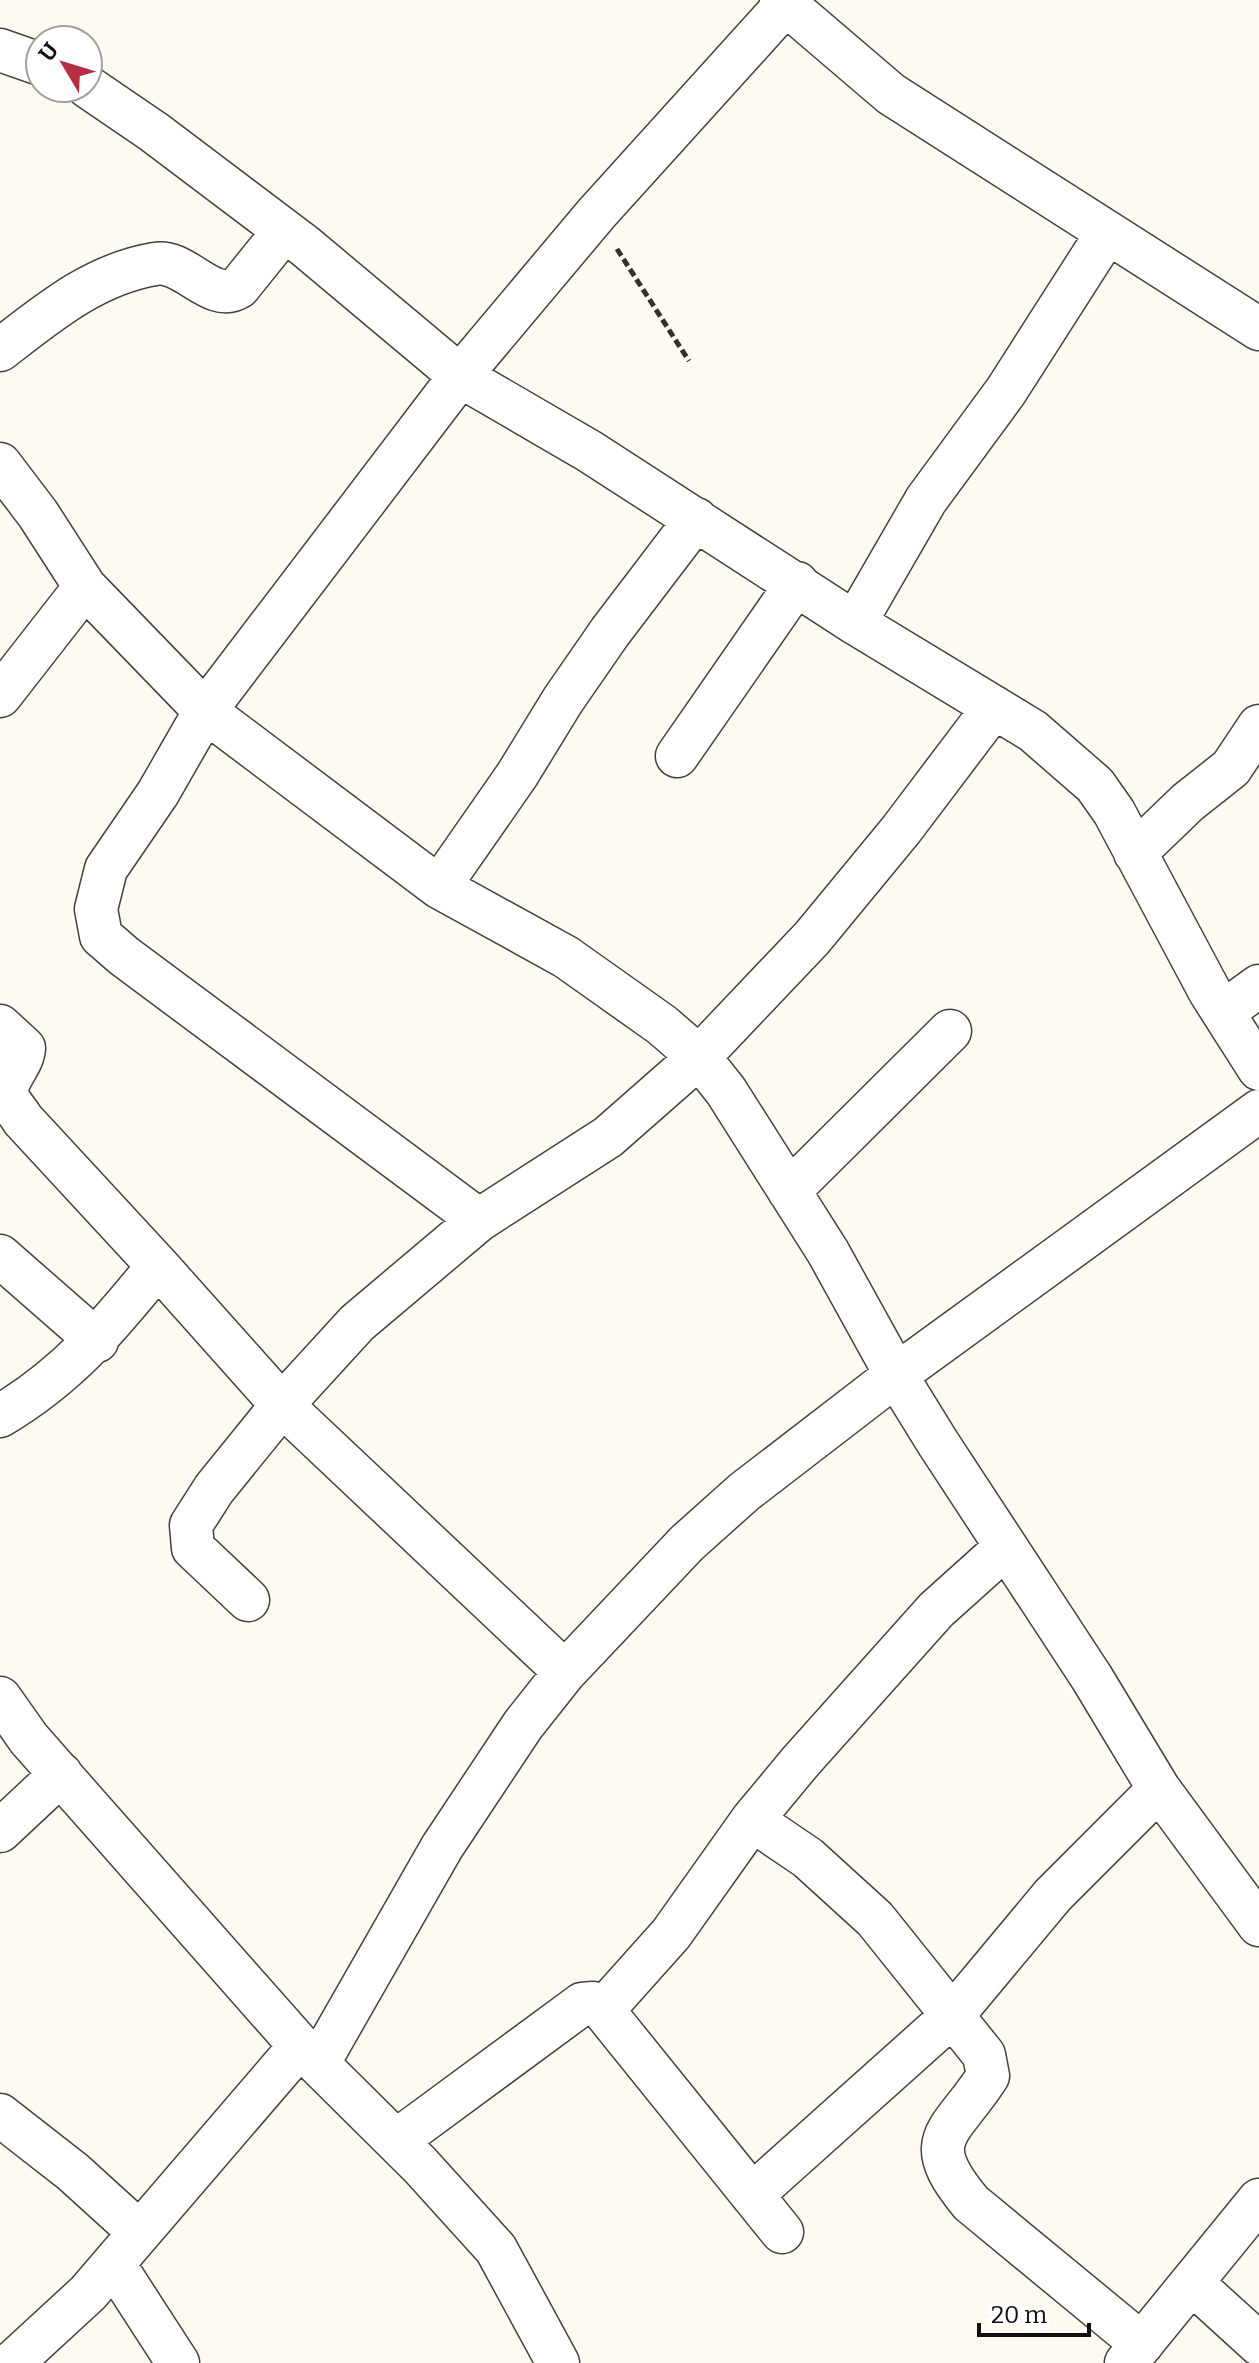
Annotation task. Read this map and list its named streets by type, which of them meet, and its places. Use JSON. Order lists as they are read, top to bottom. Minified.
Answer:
{"scale_bar":"20 m","north":"top left"}
